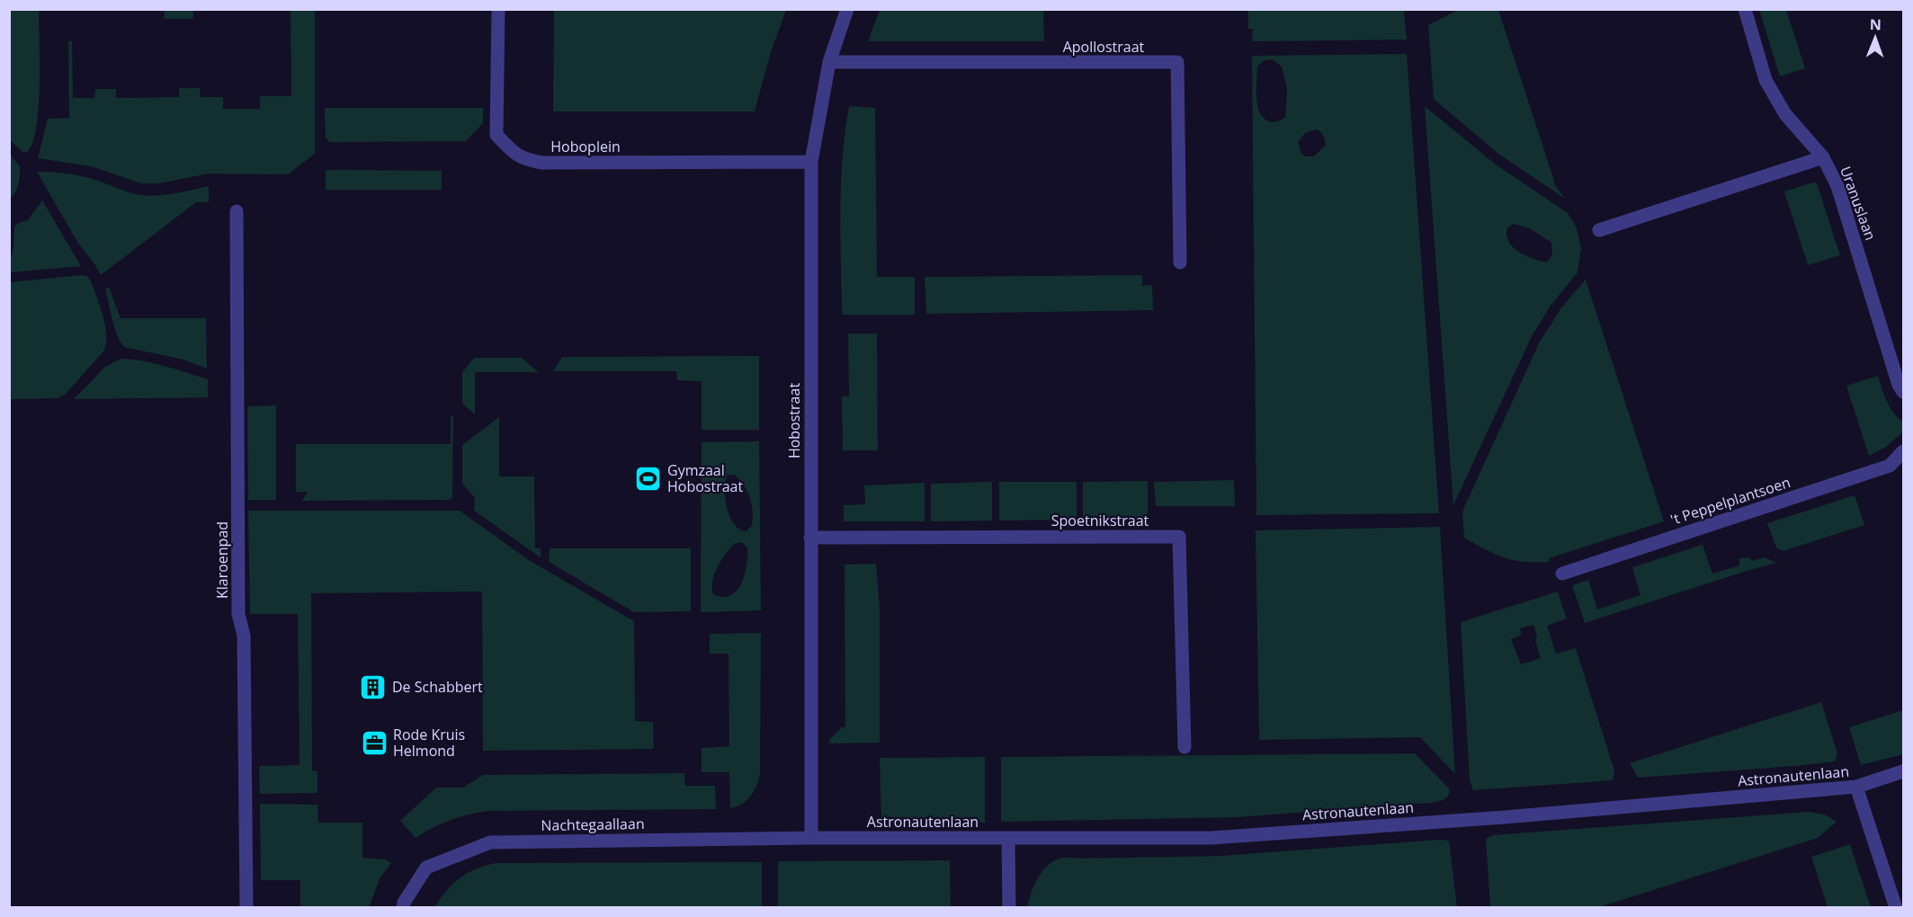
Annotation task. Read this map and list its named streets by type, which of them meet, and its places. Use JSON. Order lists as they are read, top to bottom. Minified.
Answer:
{"streets":{"street":["Apollostraat","Hoboplein","Uranuslaan","Hobostraat","'t Peppelplantsoen","Spoetnikstraat","Klaroenpad","Astronautenlaan","Nachtegaallaan"]},"crossings":[["Apollostraat","Hobostraat"],["Hoboplein","Hobostraat"],["Hobostraat","Spoetnikstraat"],["Hobostraat","Astronautenlaan"],["Hobostraat","Nachtegaallaan"],["Astronautenlaan","Nachtegaallaan"]],"places":{"sports":["Gymzaal Hobostraat"],"building":["De Schabbert"],"office":["Rode Kruis Helmond"]},"north":"top"}
